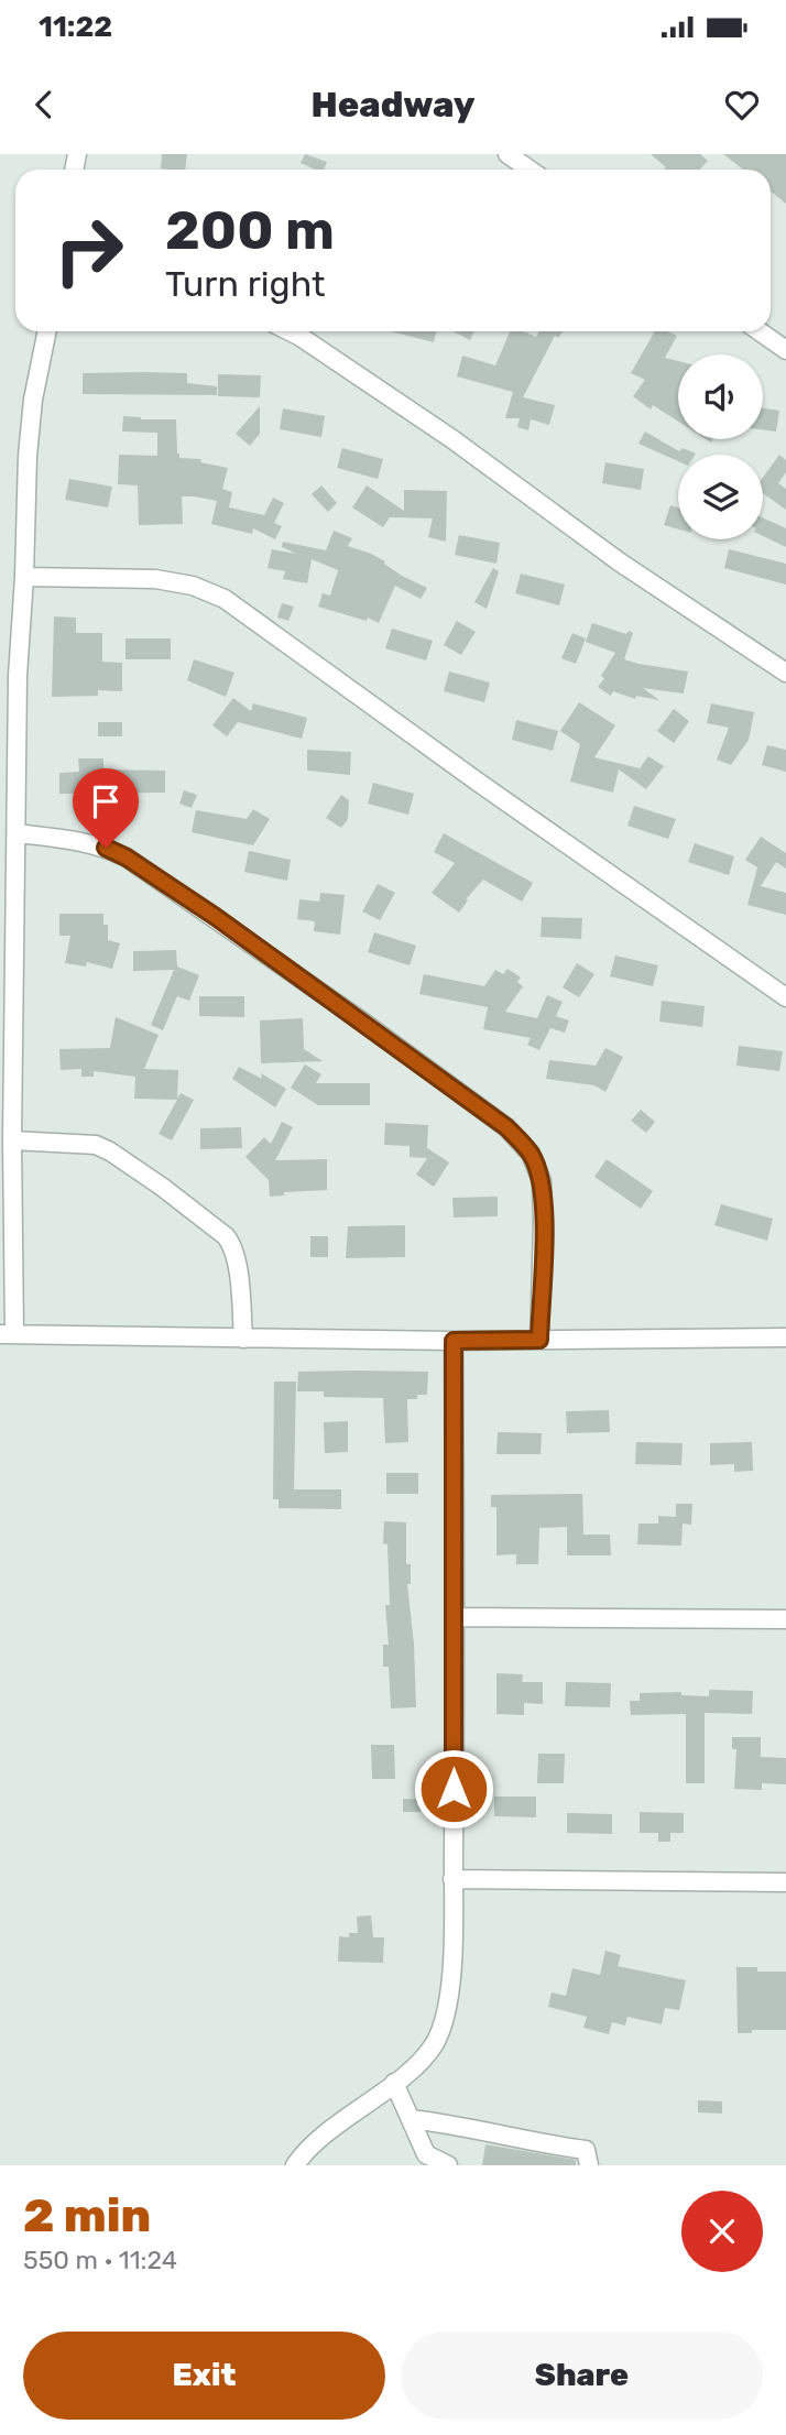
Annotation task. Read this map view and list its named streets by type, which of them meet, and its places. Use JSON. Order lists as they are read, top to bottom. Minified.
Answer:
{"page":{"status":"11:22","header":"Headway","turn":["200 m","Turn right"],"heading":["2 min","550 m · 11:24"],"buttons":["Exit","Share"]}}
